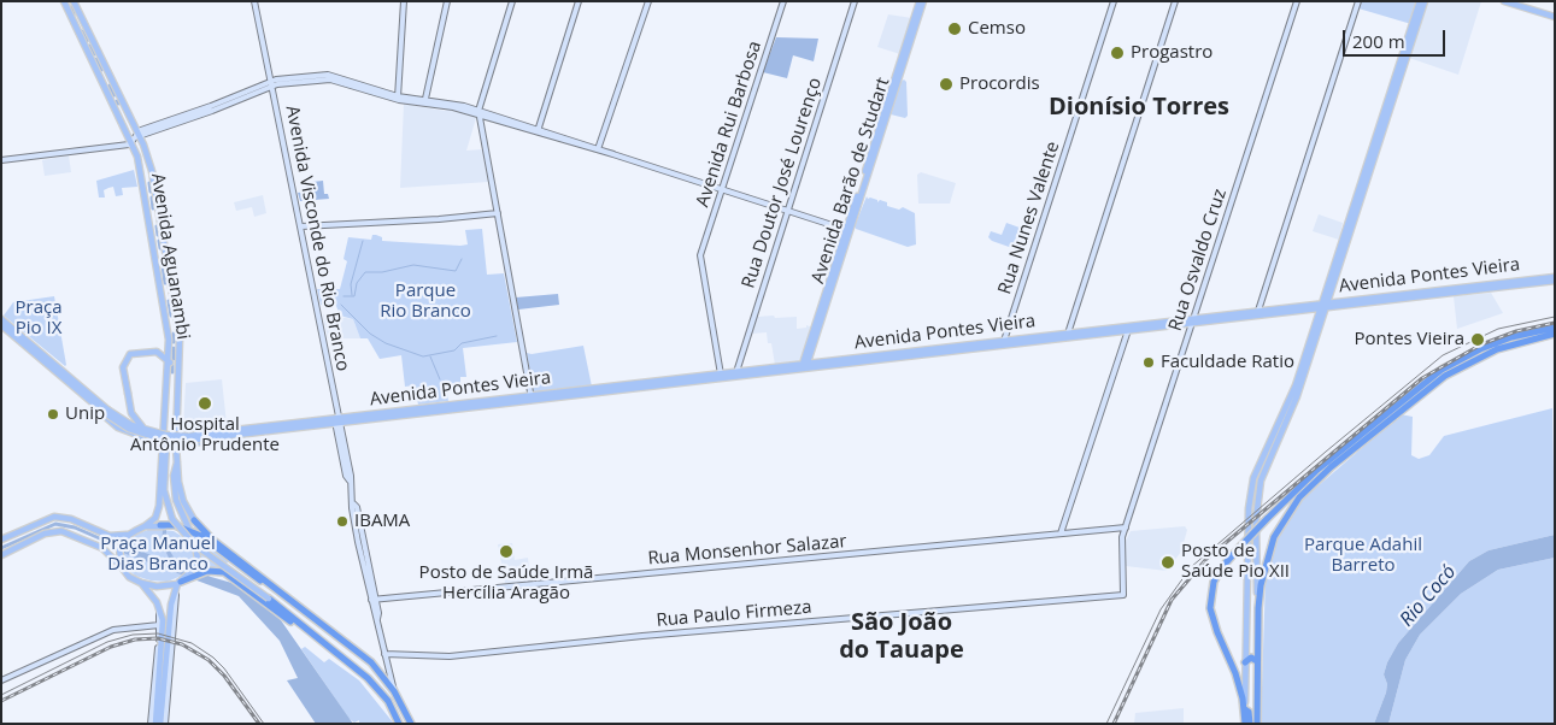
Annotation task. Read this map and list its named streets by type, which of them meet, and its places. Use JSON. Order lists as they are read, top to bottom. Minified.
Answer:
{"streets":{"main road":["Avenida Barão de Studart","Avenida Aguanambi","Avenida Pontes Vieira"],"street":["Avenida Rui Barbosa","Rua Doutor José Lourenço","Rua Nunes Valente","Avenida Visconde do Rio Branco","Rua Osvaldo Cruz","Rua Monsenhor Salazar","Rua Paulo Firmeza"]},"crossings":[["Avenida Rui Barbosa","Avenida Pontes Vieira"],["Avenida Barão de Studart","Avenida Pontes Vieira"],["Rua Doutor José Lourenço","Avenida Pontes Vieira"],["Rua Nunes Valente","Avenida Pontes Vieira"],["Avenida Visconde do Rio Branco","Avenida Pontes Vieira"],["Avenida Visconde do Rio Branco","Rua Monsenhor Salazar"],["Avenida Visconde do Rio Branco","Rua Paulo Firmeza"],["Rua Osvaldo Cruz","Avenida Pontes Vieira"],["Rua Osvaldo Cruz","Rua Monsenhor Salazar"],["Rua Osvaldo Cruz","Rua Paulo Firmeza"]],"districts":["Dionísio Torres","São João do Tauape"],"water":["Rio Cocó"],"parks":["Parque Rio Branco","Praça Pio IX","Praça Manuel Dias Branco","Parque Adahil Barreto"],"places":["Cemso","Progastro","Procordis","Pontes Vieira","Faculdade Ratio","Hospital Antônio Prudente","Unip","IBAMA","Posto de Saúde Irmã Hercília Aragão","Posto de Saúde Pio XII"],"scale_bar":"200 m"}
